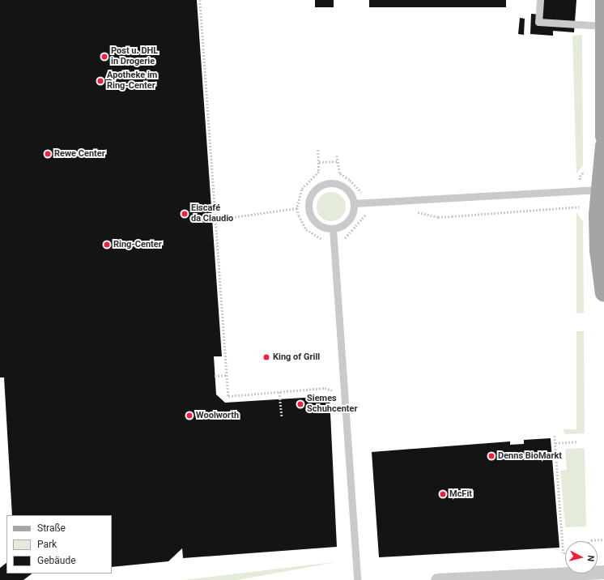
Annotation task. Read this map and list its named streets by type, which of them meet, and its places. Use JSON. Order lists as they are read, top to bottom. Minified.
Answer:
{"places":["Post u. DHL in Drogerie","Apotheke im Ring-Center","Rewe Center","Eiscafé da Claudio","Ring-Center","King of Grill","Siemes Schuhcenter","Woolworth","Denns BioMarkt","McFit"],"legend":["Straße","Park","Gebäude"],"north":"right"}
